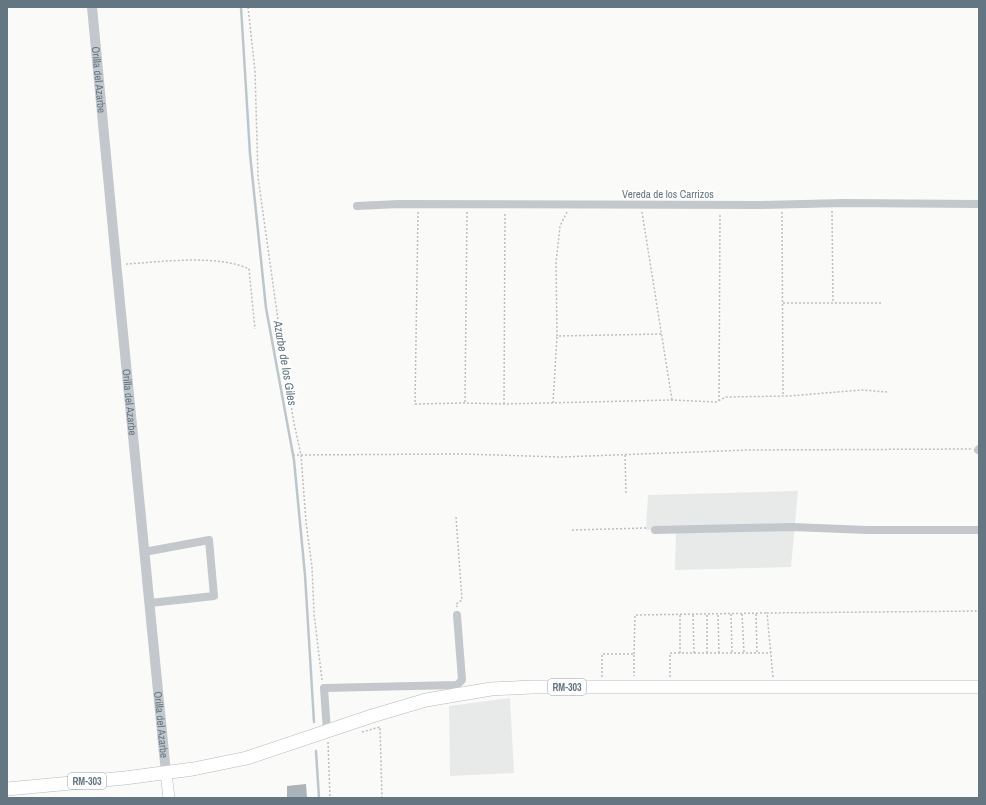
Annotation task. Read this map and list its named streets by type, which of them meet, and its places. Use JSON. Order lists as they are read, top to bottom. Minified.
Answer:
{"streets":{"highway":["RM-303"],"main road":["Orilla del Azarbe"],"street":["Vereda de los Carrizos"]},"crossings":[["Orilla del Azarbe","RM-303"]],"water":["Azarbe de los Giles"]}
